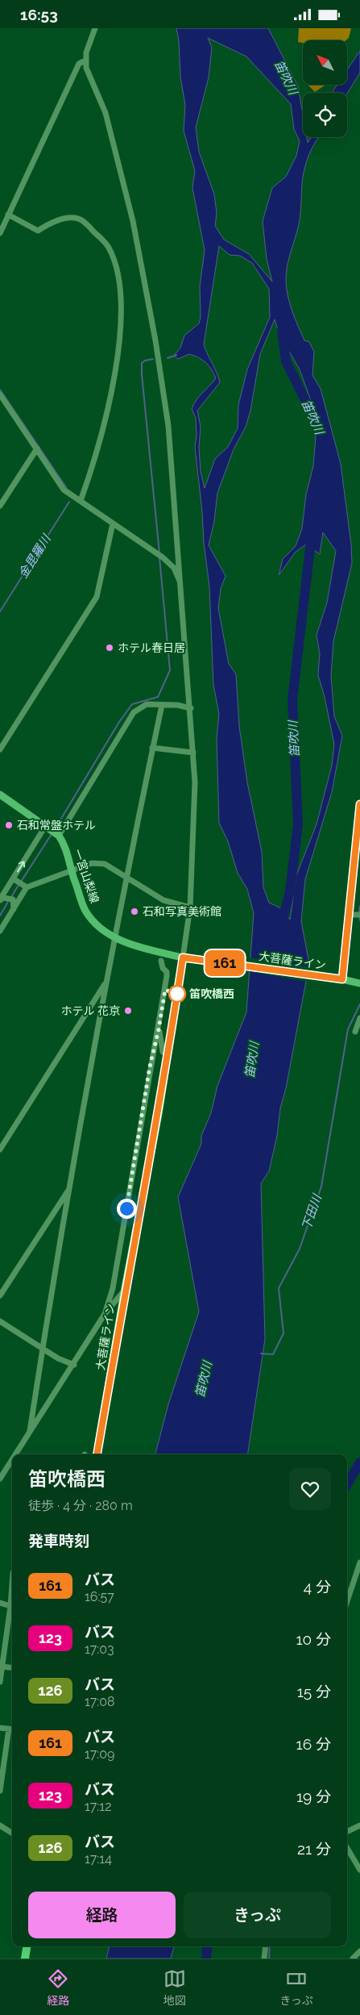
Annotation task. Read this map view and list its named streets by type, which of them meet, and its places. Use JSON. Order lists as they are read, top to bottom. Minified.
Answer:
{"streets":{"highway":["大菩薩ライン"],"main road":["一宮山梨線"]},"crossings":[["一宮山梨線","大菩薩ライン"]],"water":["笛吹川","金毘羅川","下田川"],"places":["ホテル春日居","石和常盤ホテル","石和写真美術館","笛吹橋西","ホテル 花京"],"lines":["bus line 161"],"north":"top left","page":{"status":"16:53","on_map":"161","heading":[["笛吹橋西","徒歩 · 4 分 · 280 m"],"発車時刻"],"list":[{"mark":"161","name":"バス","note":"16:57","value":"4 分"},{"mark":"123","name":"バス","note":"17:03","value":"10 分"},{"mark":"126","name":"バス","note":"17:08","value":"15 分"},{"mark":"161","name":"バス","note":"17:09","value":"16 分"},{"mark":"123","name":"バス","note":"17:12","value":"19 分"},{"mark":"126","name":"バス","note":"17:14","value":"21 分"}],"buttons":["経路","きっぷ"],"tabs":["経路","地図","きっぷ"]}}
